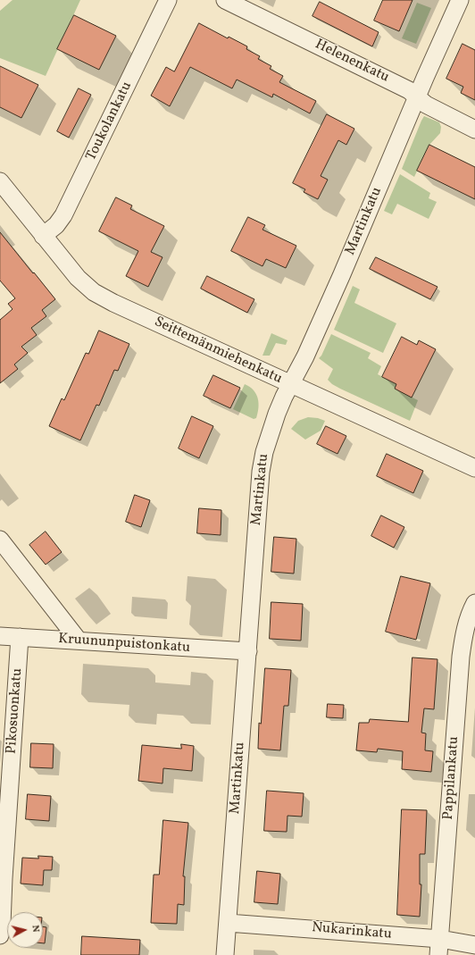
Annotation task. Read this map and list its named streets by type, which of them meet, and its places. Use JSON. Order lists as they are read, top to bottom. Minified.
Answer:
{"streets":{"street":["Helenenkatu","Toukolankatu","Martinkatu","Seittemänmiehenkatu","Kruununpuistonkatu","Pikosuonkatu","Pappilankatu","Nukarinkatu"]},"crossings":[["Helenenkatu","Martinkatu"],["Toukolankatu","Seittemänmiehenkatu"],["Martinkatu","Seittemänmiehenkatu"],["Martinkatu","Kruununpuistonkatu"],["Martinkatu","Nukarinkatu"],["Kruununpuistonkatu","Pikosuonkatu"],["Pappilankatu","Nukarinkatu"]],"north":"right"}
